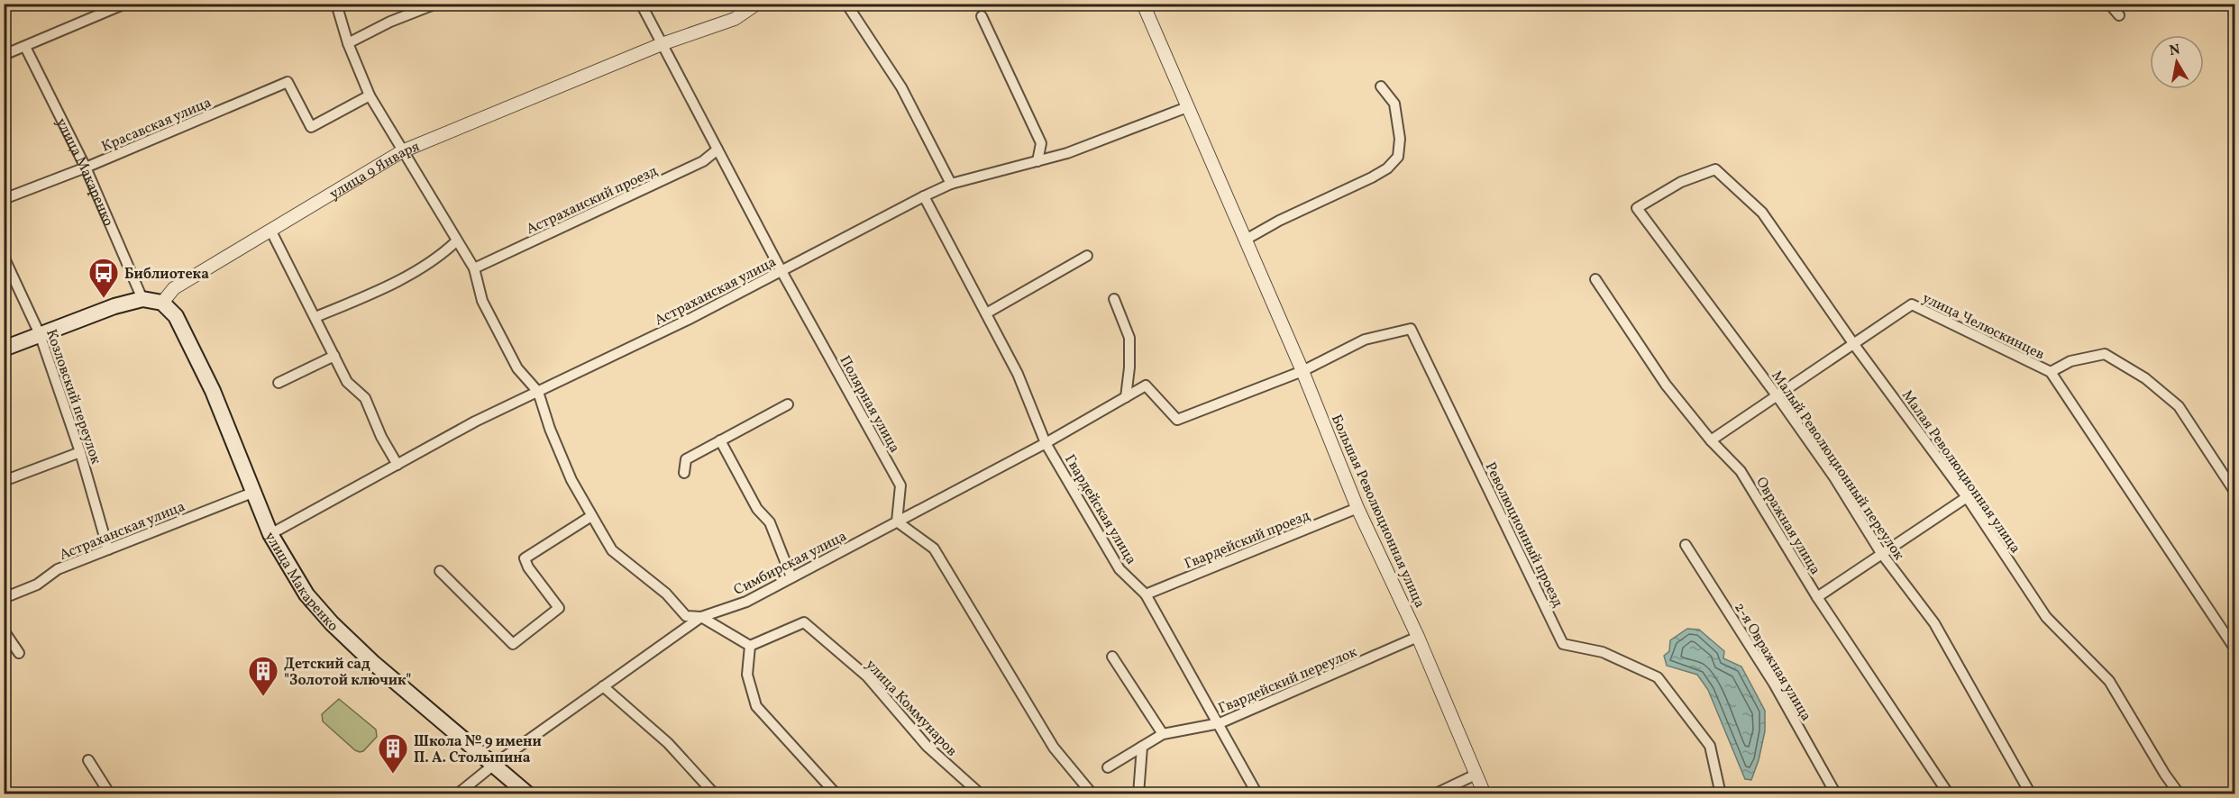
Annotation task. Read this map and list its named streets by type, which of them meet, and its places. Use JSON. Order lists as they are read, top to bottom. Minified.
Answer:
{"streets":{"main road":["улица Макаренко"],"street":["Красавская улица","улица 9 Января","Астраханский проезд","Астраханская улица","улица Челюскинцев","Козловский переулок","Полярная улица","Малый Революционный переулок","Малая Революционная улица","Гвардейская улица","Большая Революционная улица","Овражная улица","Революционный проезд","Гвардейский проезд","Симбирская улица","2-я Овражная улица","Гвардейский переулок","улица Коммунаров"]},"crossings":[["Красавская улица","улица Макаренко"],["улица 9 Января","улица Макаренко"],["улица 9 Января","Полярная улица"],["улица Макаренко","Астраханская улица"],["улица Макаренко","Симбирская улица"],["Астраханский проезд","Полярная улица"],["Астраханская улица","Козловский переулок"],["Астраханская улица","Полярная улица"],["Астраханская улица","Гвардейская улица"],["Астраханская улица","Большая Революционная улица"],["улица Челюскинцев","Малый Революционный переулок"],["улица Челюскинцев","Малая Революционная улица"],["улица Челюскинцев","Овражная улица"],["Полярная улица","Симбирская улица"],["Малый Революционный переулок","Малая Революционная улица"],["Гвардейская улица","Гвардейский проезд"],["Гвардейская улица","Симбирская улица"],["Гвардейская улица","Гвардейский переулок"],["Большая Революционная улица","Революционный проезд"],["Большая Революционная улица","Гвардейский проезд"],["Большая Революционная улица","Симбирская улица"],["Большая Революционная улица","Гвардейский переулок"],["Революционный проезд","Симбирская улица"]],"places":{"bus stop":["Библиотека"],"building":["Детский сад \"Золотой ключик\"","Школа № 9 имени П. А. Столыпина"]},"north":"top"}
